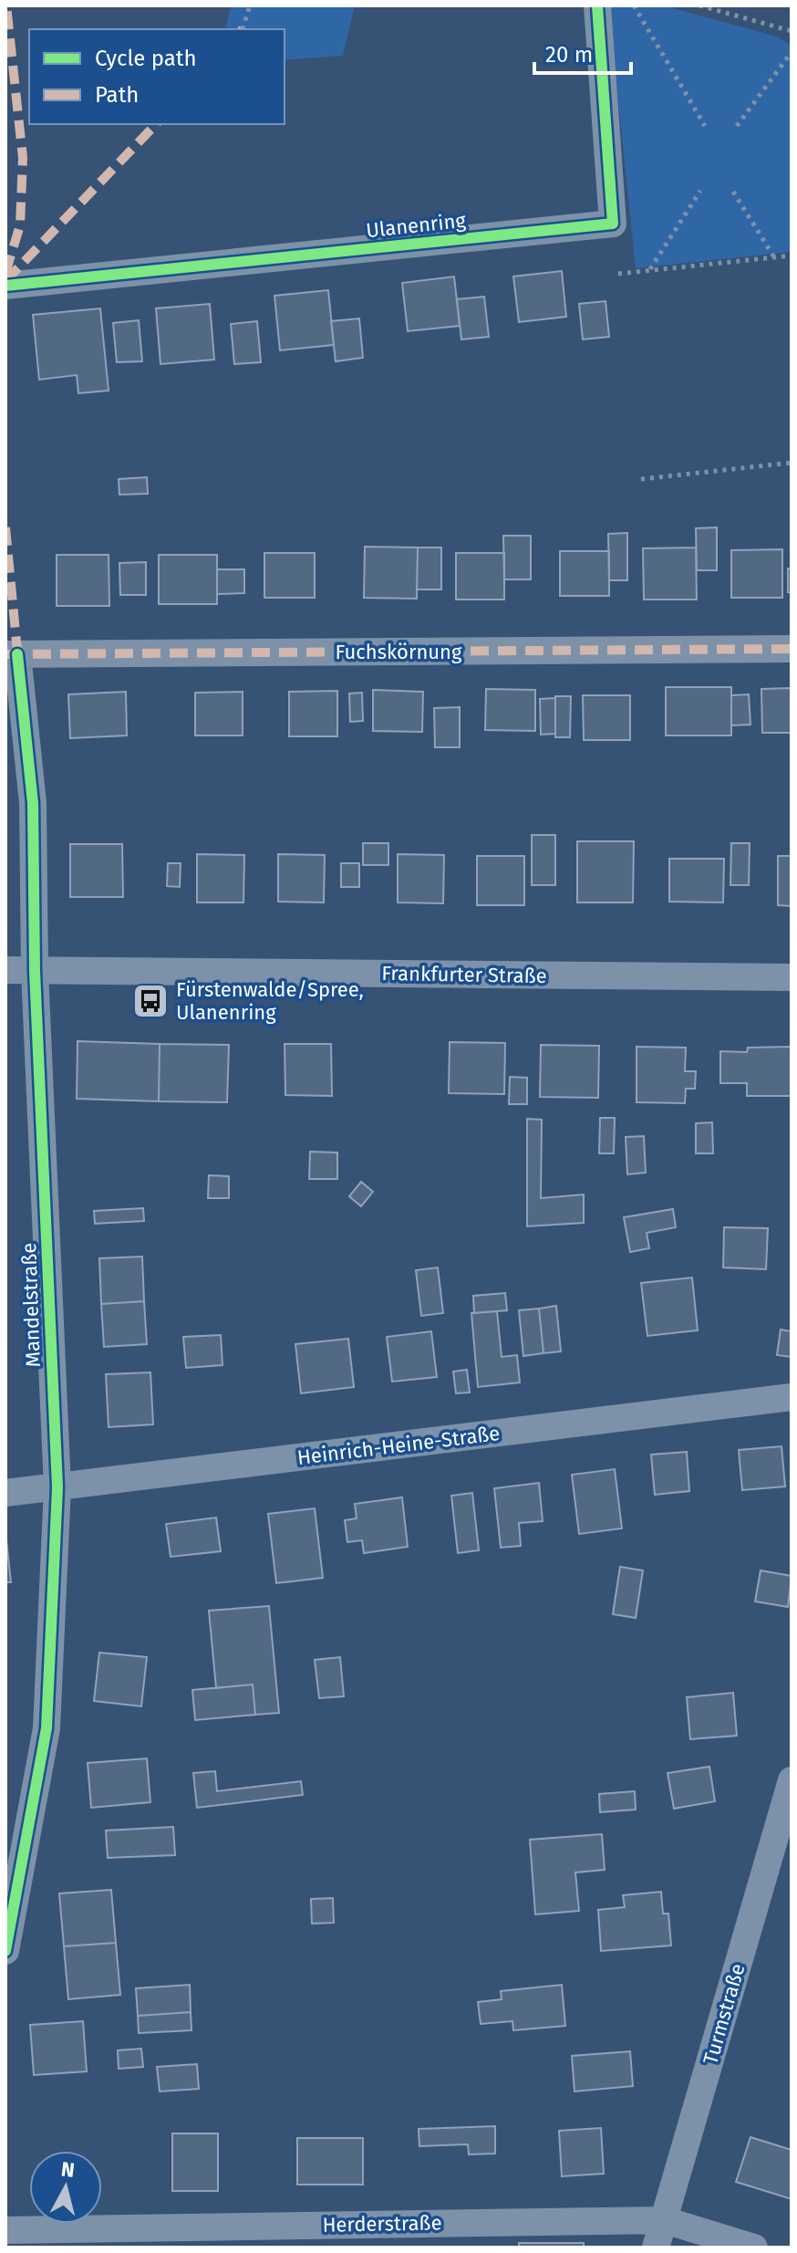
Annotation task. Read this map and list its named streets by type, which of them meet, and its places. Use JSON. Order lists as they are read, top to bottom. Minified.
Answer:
{"streets":{"street":["Ulanenring","Fuchskörnung","Frankfurter Straße","Mandelstraße","Heinrich-Heine-Straße","Turmstraße","Herderstraße"]},"crossings":[["Fuchskörnung","Mandelstraße"],["Frankfurter Straße","Mandelstraße"],["Mandelstraße","Heinrich-Heine-Straße"],["Turmstraße","Herderstraße"]],"places":{"bus stop":["Fürstenwalde/Spree, Ulanenring"]},"legend":["Cycle path","Path"],"scale_bar":"20 m","north":"top"}
